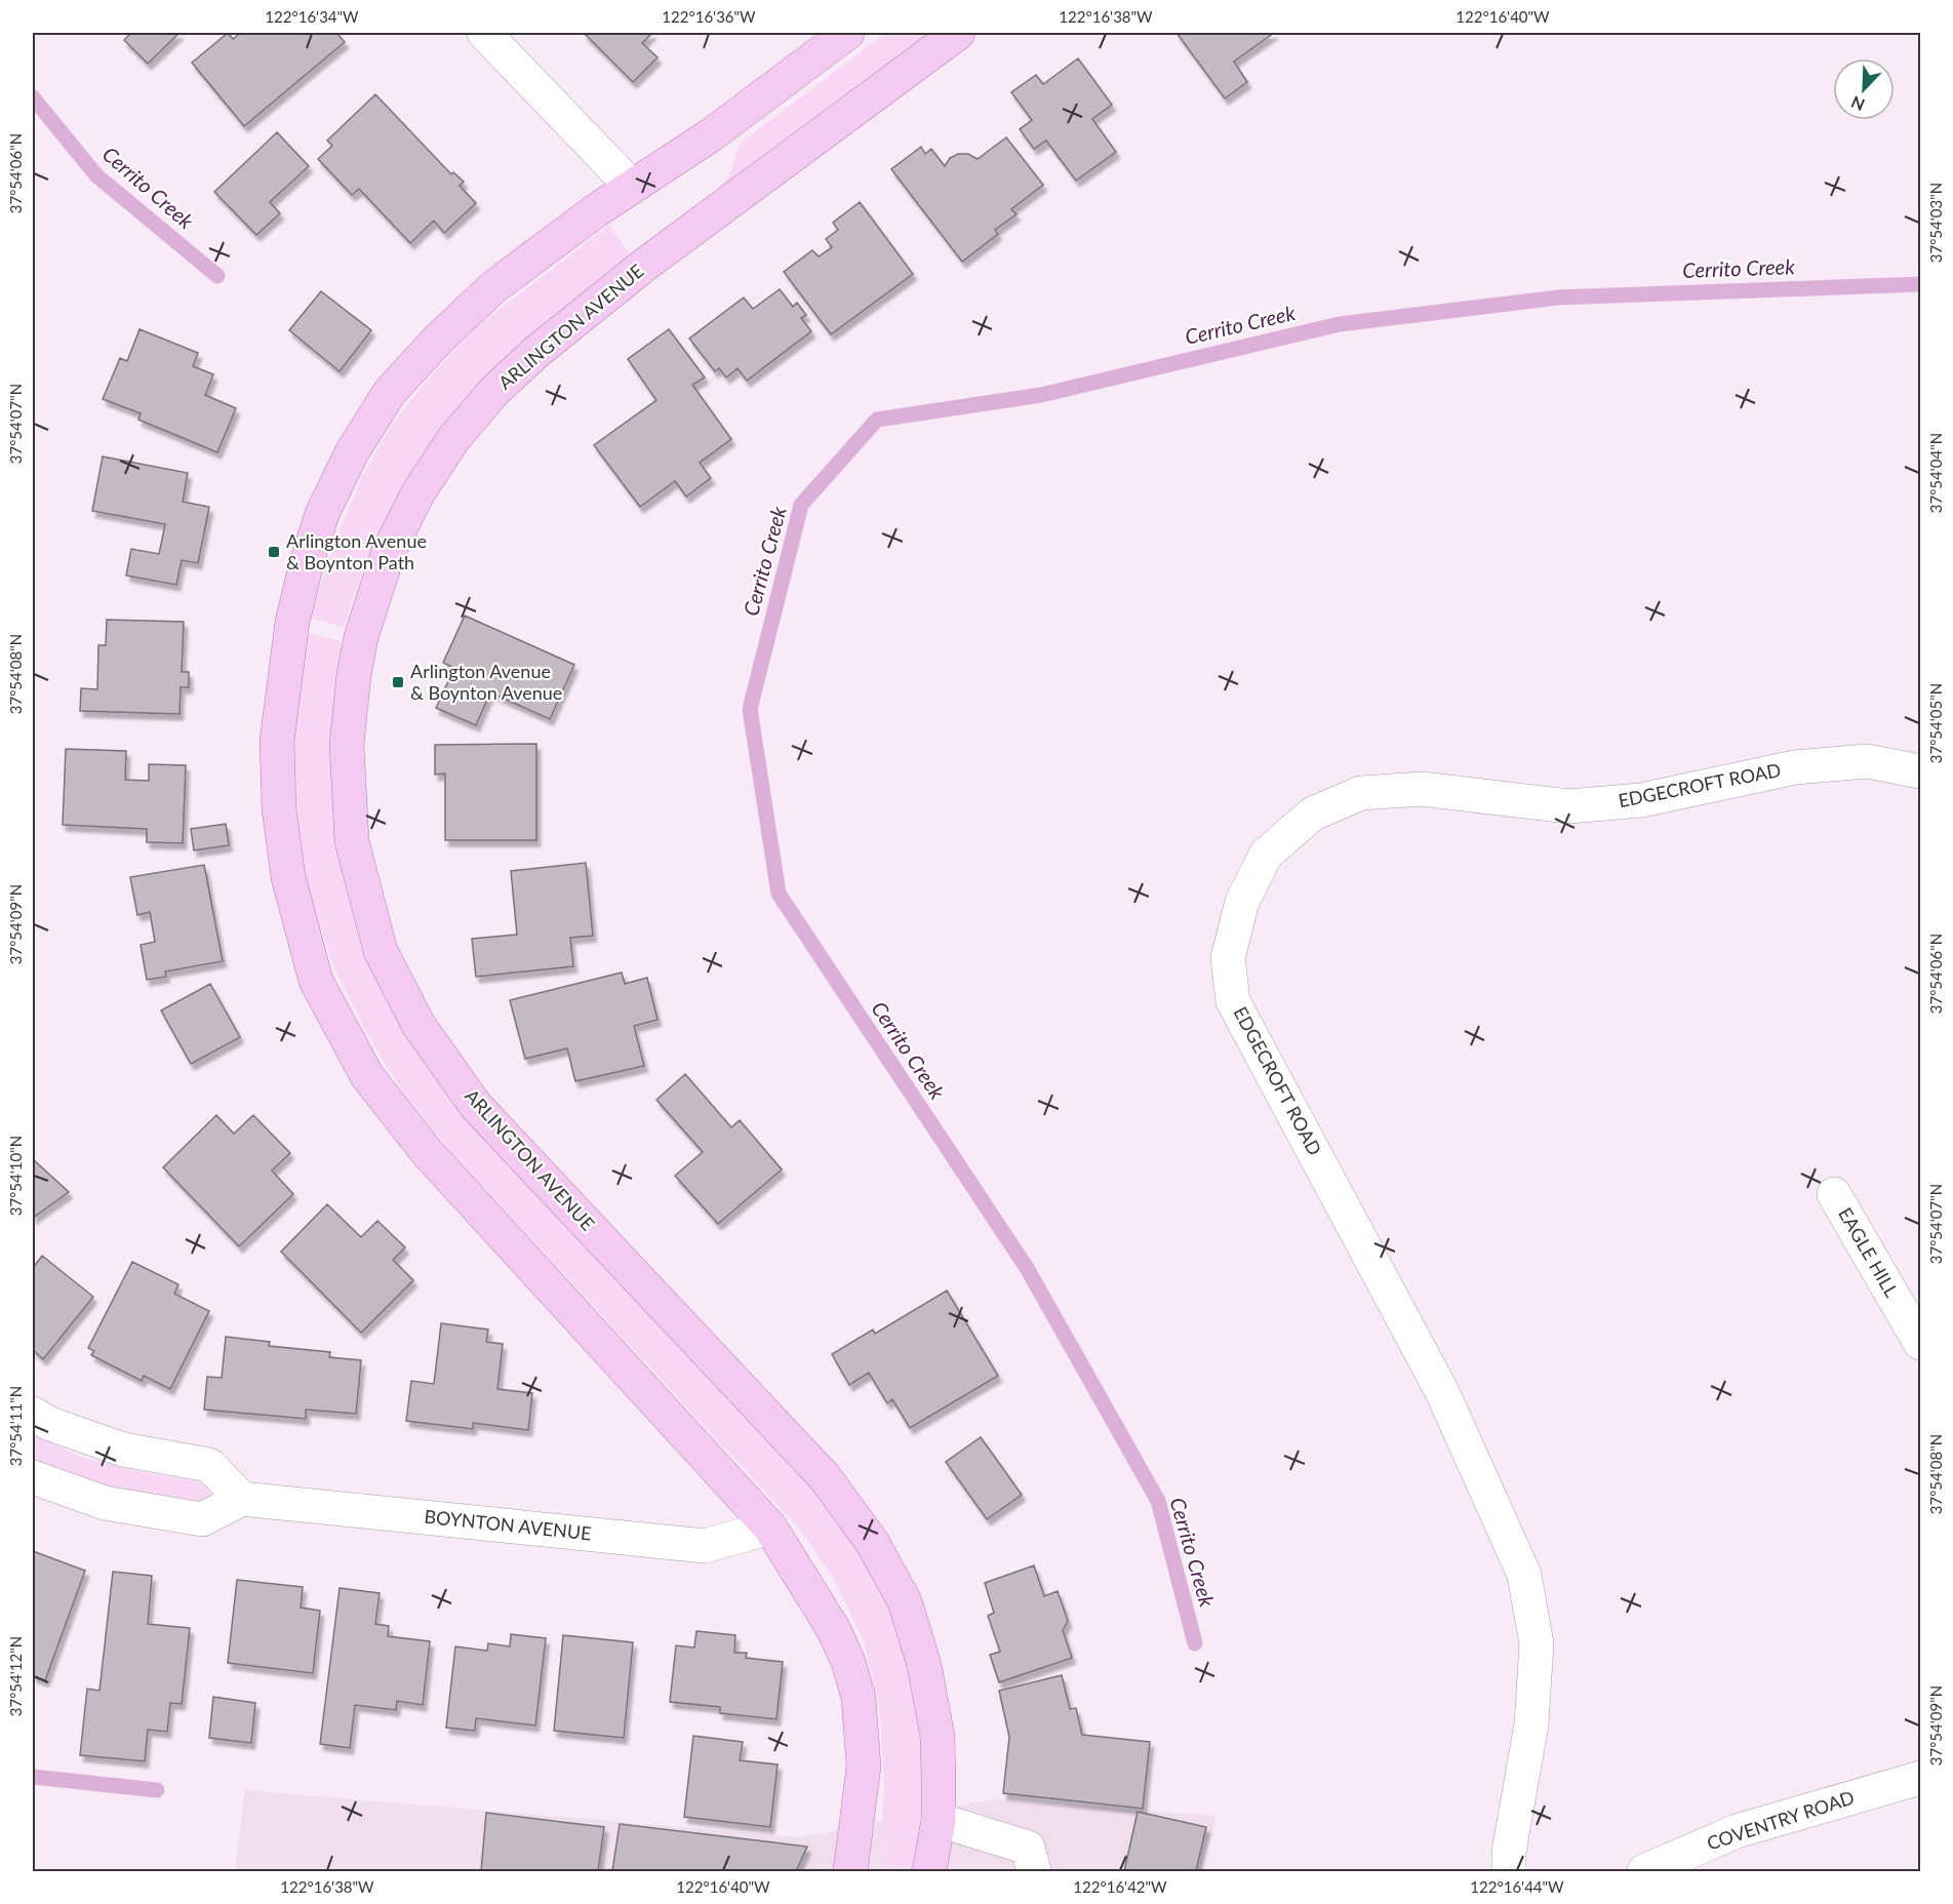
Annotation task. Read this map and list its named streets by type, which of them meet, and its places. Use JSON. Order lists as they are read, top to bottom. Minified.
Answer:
{"streets":{"main road":["ARLINGTON AVENUE"],"street":["EDGECROFT ROAD","EAGLE HILL","BOYNTON AVENUE","COVENTRY ROAD"]},"water":["Cerrito Creek"],"places":{"transit":["Arlington Avenue & Boynton Path","Arlington Avenue & Boynton Avenue"]},"north":"bottom left","coordinates":["122°16'34\"W","122°16'36\"W","122°16'38\"W","122°16'40\"W","37°54'06\"N","37°54'03\"N","37°54'07\"N","37°54'04\"N","37°54'08\"N","37°54'05\"N","37°54'09\"N","37°54'10\"N","37°54'11\"N","37°54'12\"N","122°16'42\"W","122°16'44\"W"]}
